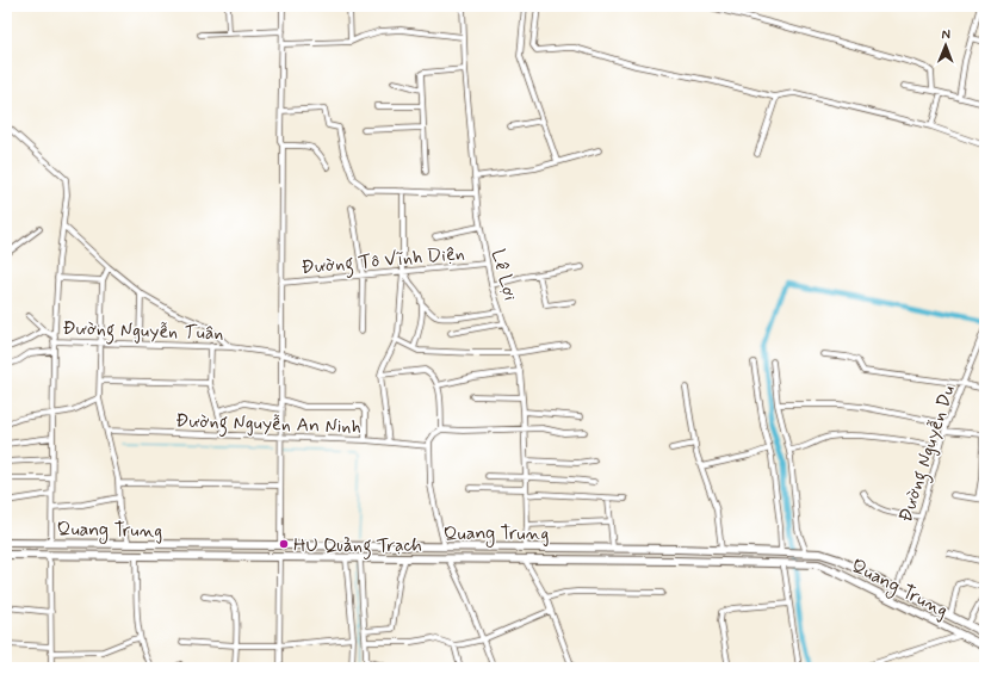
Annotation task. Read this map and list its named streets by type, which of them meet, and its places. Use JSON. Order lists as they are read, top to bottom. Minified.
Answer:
{"streets":{"highway":["Quang Trung"],"street":["Đường Tô Vĩnh Diện","Lê Lợi","Đường Nguyễn Tuân","Đường Nguyễn An Ninh","Đường Nguyễn Du"]},"crossings":[["Đường Tô Vĩnh Diện","Lê Lợi"],["Lê Lợi","Quang Trung"],["Đường Nguyễn Du","Quang Trung"]],"places":["HU Quảng Trạch"],"north":"top"}
